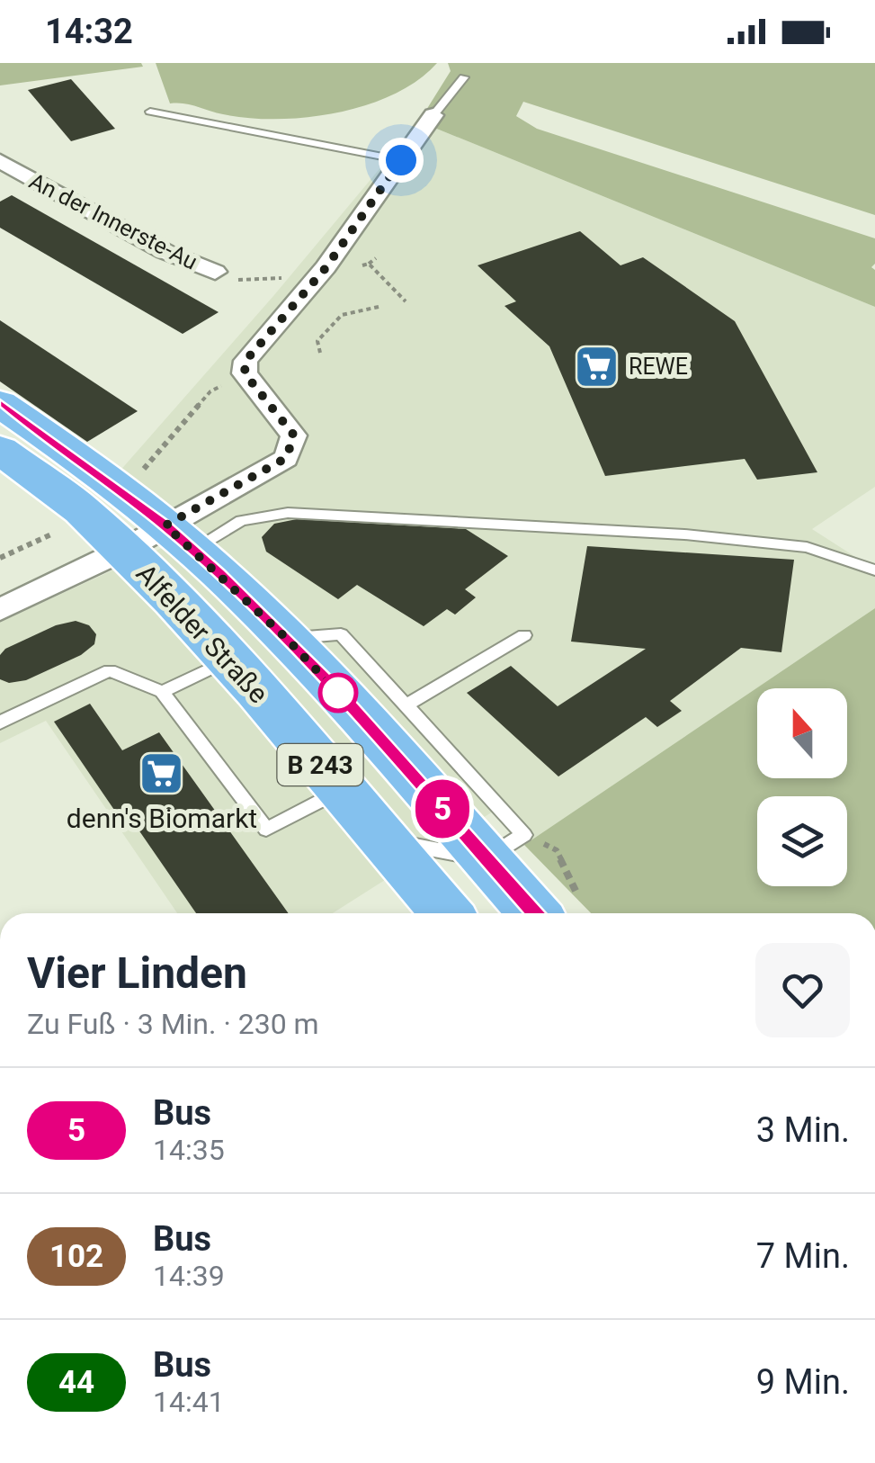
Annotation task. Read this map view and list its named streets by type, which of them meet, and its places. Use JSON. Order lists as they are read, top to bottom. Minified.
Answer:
{"streets":{"main road":["Alfelder Straße","B 243"],"street":["An der Innerste-Au"]},"places":{"supermarket":["REWE","denn's Biomarkt"]},"lines":["bus line 5"],"north":"top","page":{"status":"14:32","on_map":"5","heading":["Vier Linden","Zu Fuß · 3 Min. · 230 m"],"list":[{"mark":"5","name":"Bus","note":"14:35","value":"3 Min."},{"mark":"102","name":"Bus","note":"14:39","value":"7 Min."},{"mark":"44","name":"Bus","note":"14:41","value":"9 Min."}]}}
